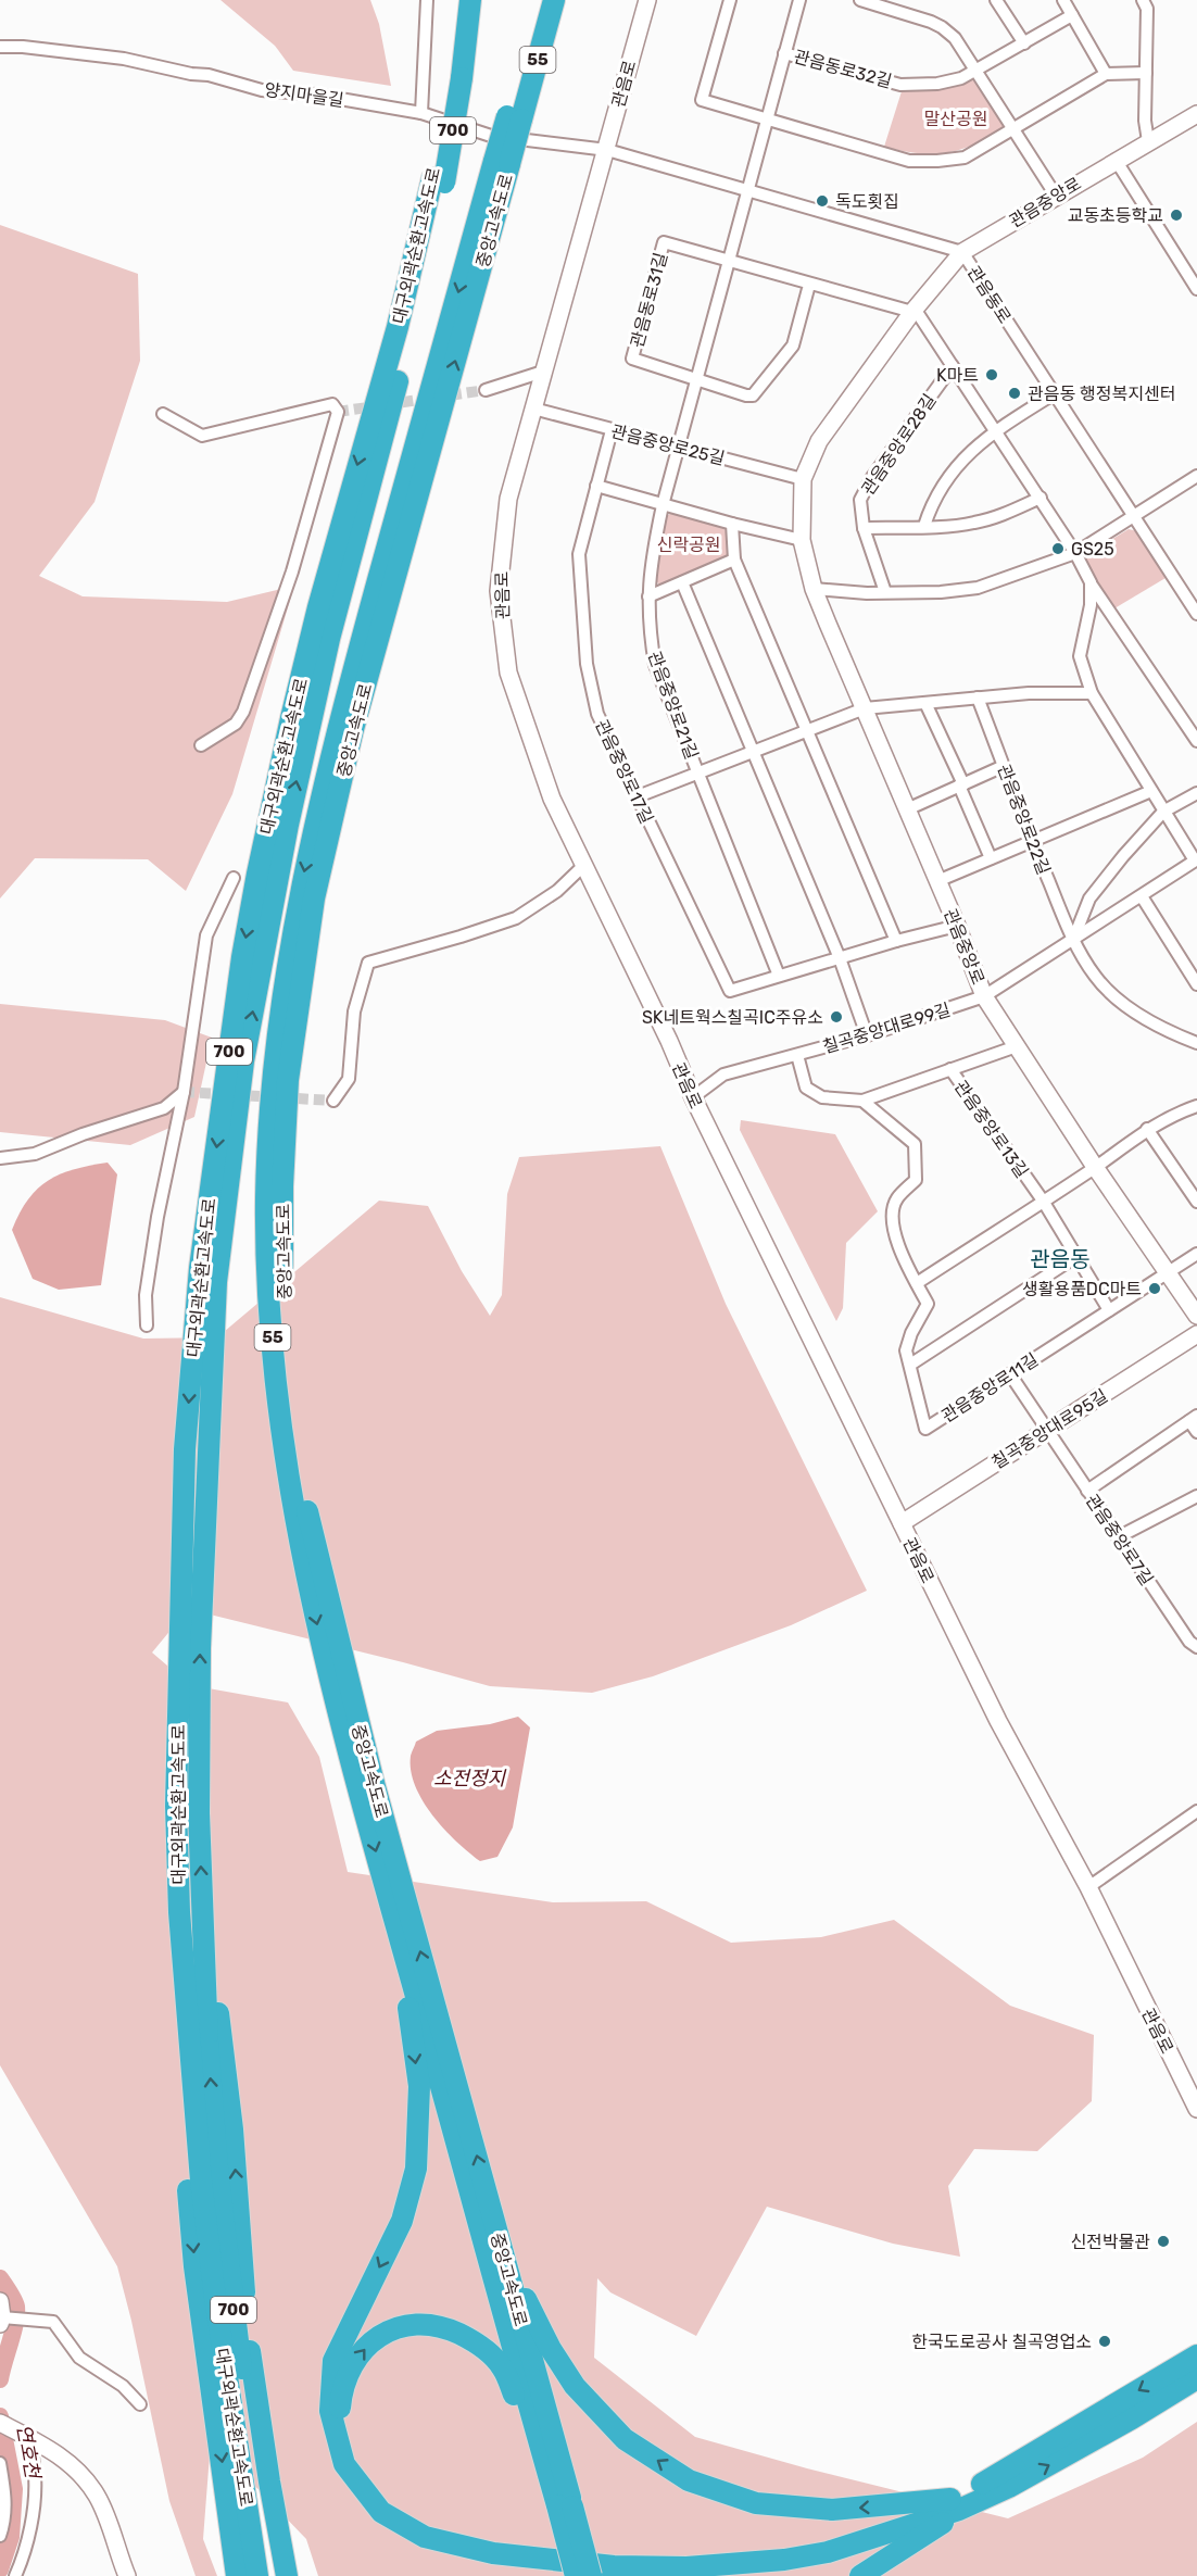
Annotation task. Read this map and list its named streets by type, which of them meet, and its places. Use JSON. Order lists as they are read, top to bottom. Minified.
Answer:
{"streets":{"highway":["55","700","중앙고속도로","대구외곽순환고속도로"],"main road":["관음로","관음중앙로","칠곡중앙대로95길"],"street":["관음동로32길","양지마을길","관음동로","관음동로31길","관음중앙로25길","관음중앙로28길","관음중앙로21길","관음중앙로17길","관음중앙로22길","칠곡중앙대로99길","관음중앙로13길","관음중앙로11길","관음중앙로7길"]},"crossings":[["관음동로32길","관음동로"],["관음로","양지마을길"],["관음로","관음동로"],["관음로","관음중앙로25길"],["관음로","칠곡중앙대로99길"],["관음로","칠곡중앙대로95길"],["양지마을길","관음동로"],["관음중앙로","관음동로"],["관음중앙로","관음중앙로25길"],["관음중앙로","관음중앙로21길"],["관음중앙로","관음중앙로17길"],["관음중앙로","칠곡중앙대로99길"],["관음중앙로","관음중앙로11길"],["관음중앙로25길","관음중앙로21길"],["관음중앙로25길","관음중앙로17길"],["관음중앙로21길","관음중앙로17길"],["관음중앙로22길","칠곡중앙대로99길"],["관음중앙로13길","관음중앙로11길"],["관음중앙로11길","관음중앙로7길"],["칠곡중앙대로95길","관음중앙로7길"]],"districts":["관음동"],"water":["소전정지","연호천"],"parks":["말산공원","신락공원"],"places":["독도횟집","교동초등학교","K마트","관음동 행정복지센터","GS25","SK네트웍스칠곡IC주유소","생활용품DC마트","신전박물관","한국도로공사 칠곡영업소"]}
